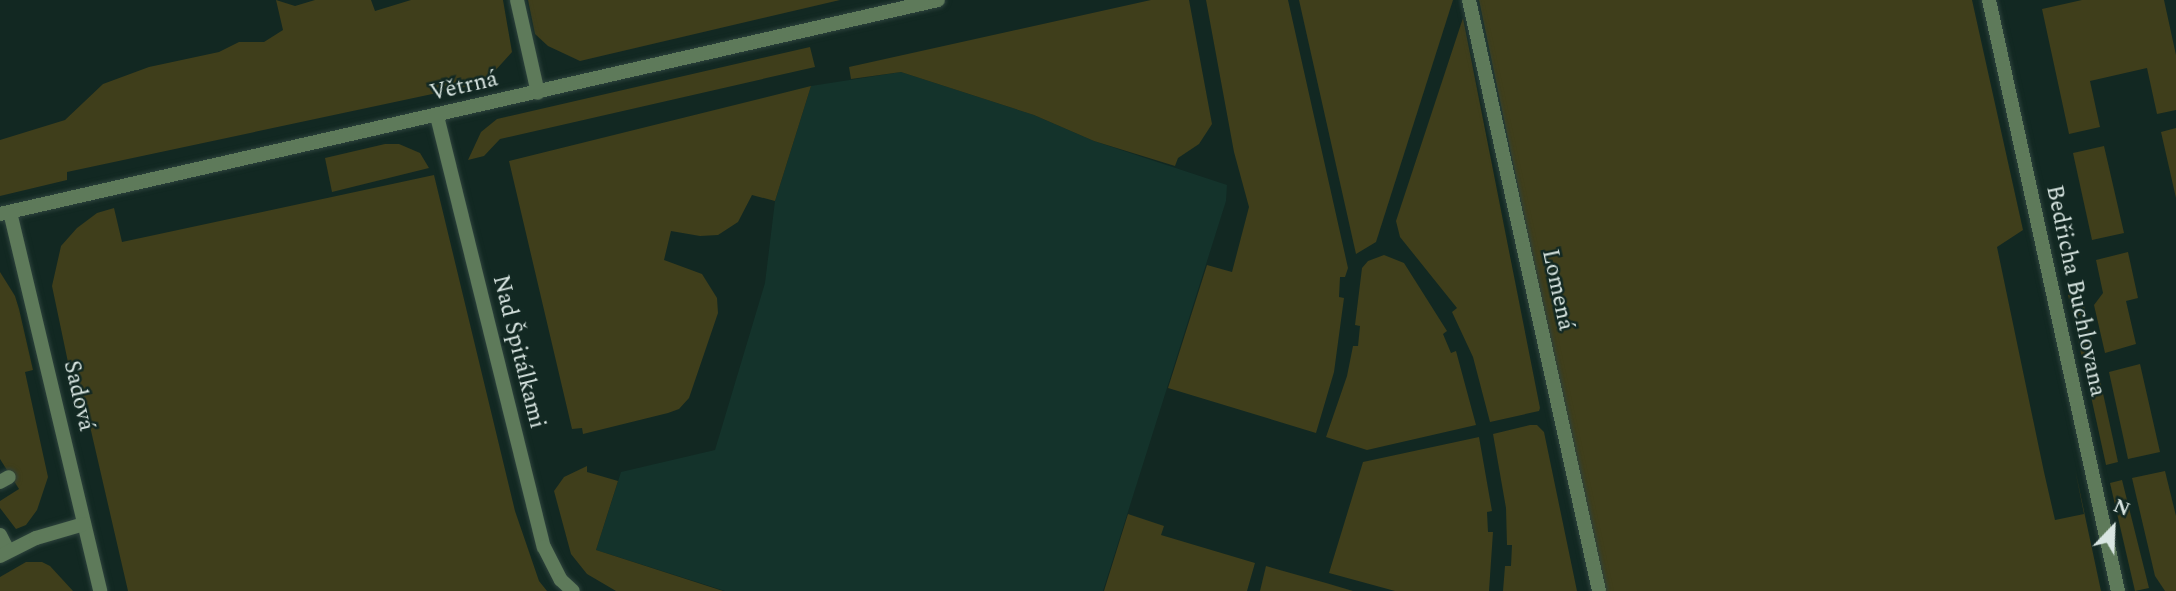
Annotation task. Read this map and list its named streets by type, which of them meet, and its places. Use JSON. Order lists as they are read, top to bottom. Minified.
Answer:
{"streets":{"street":["Větrná","Lomená","Bedřicha Buchlovana","Nad Špitálkami","Sadová"]},"crossings":[["Větrná","Nad Špitálkami"],["Větrná","Sadová"]],"north":"top right"}
